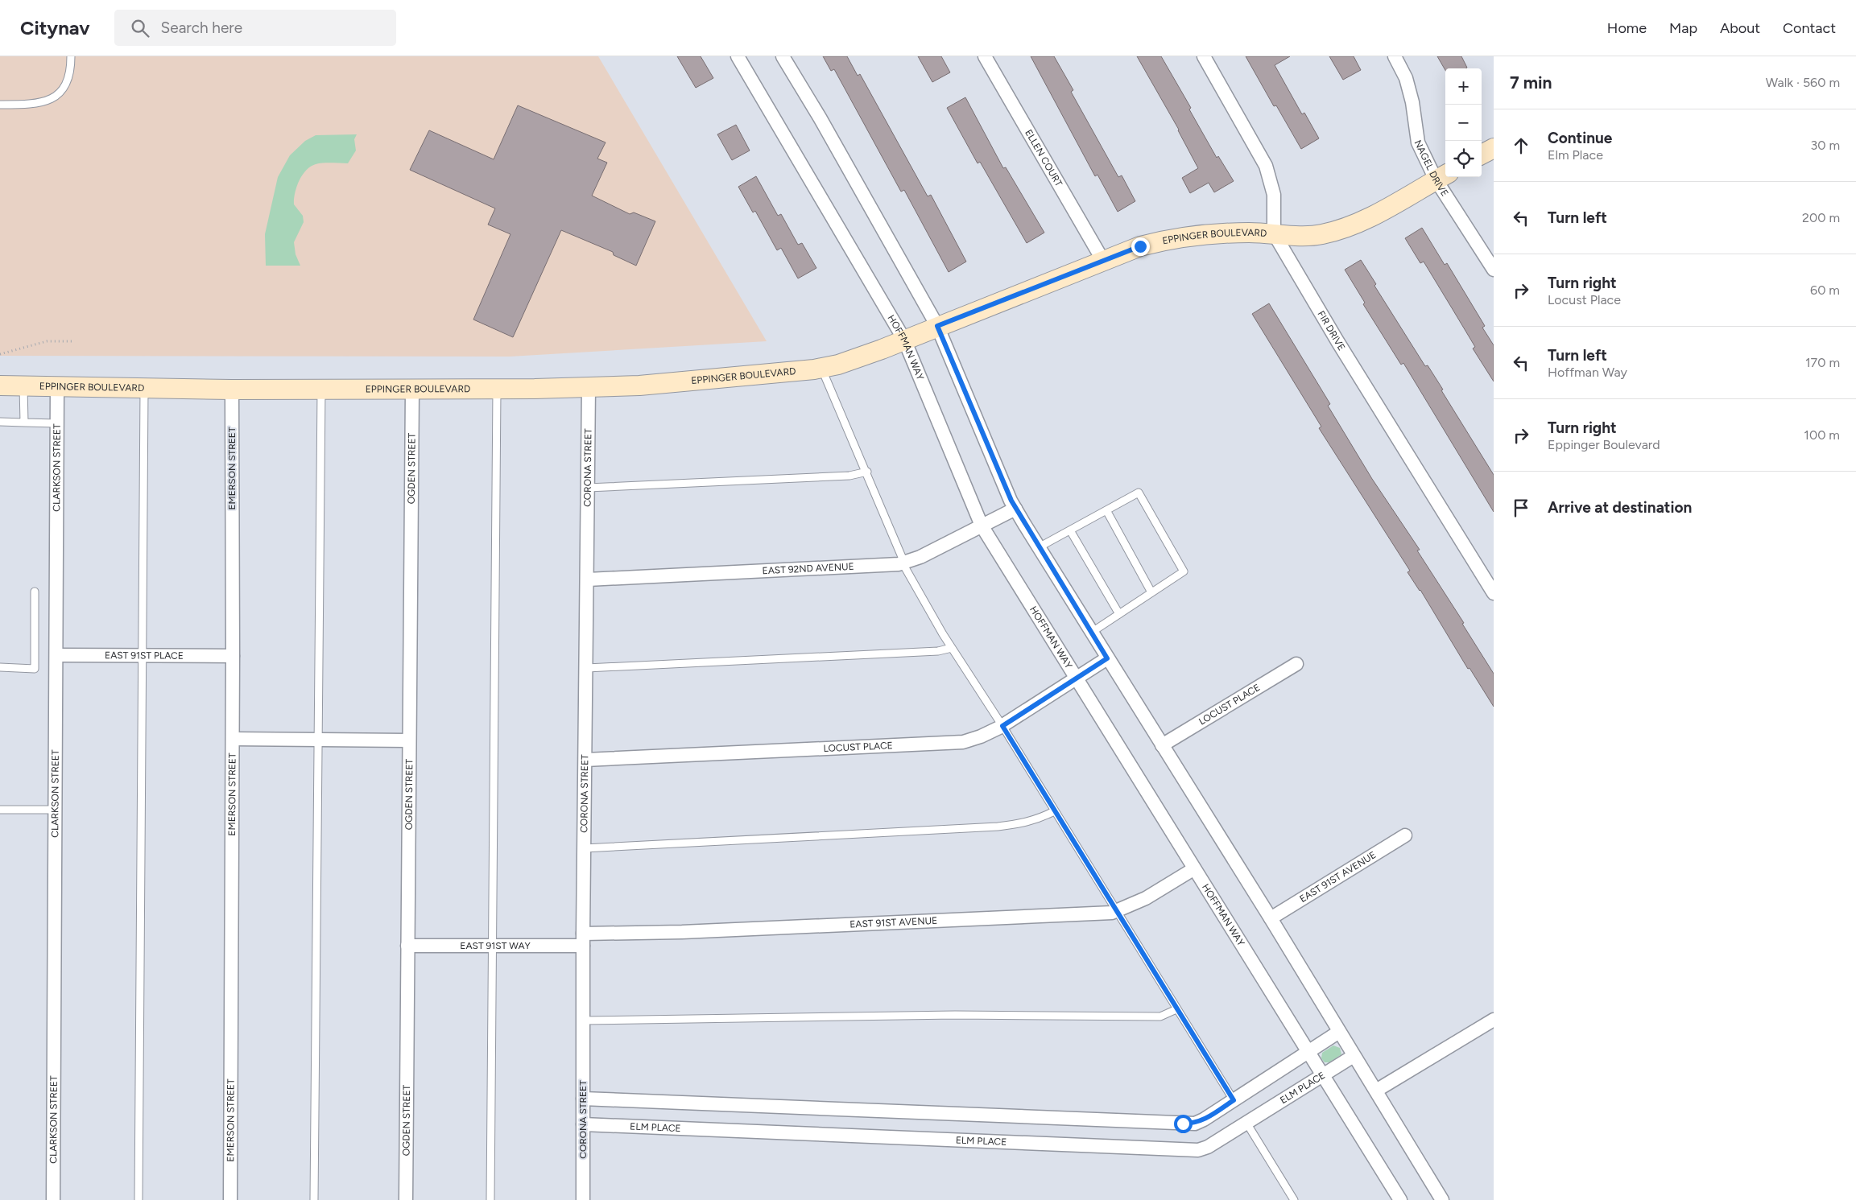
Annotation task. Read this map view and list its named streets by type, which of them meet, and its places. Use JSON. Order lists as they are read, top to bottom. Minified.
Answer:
{"streets":{"street":["ELLEN COURT","NAGEL DRIVE","EPPINGER BOULEVARD","FIR DRIVE","HOFFMAN WAY","CLARKSON STREET","CORONA STREET","EMERSON STREET","OGDEN STREET","EAST 92ND AVENUE","EAST 91ST PLACE","LOCUST PLACE","EAST 91ST AVENUE","EAST 91ST WAY","ELM PLACE"]},"crossings":[["ELLEN COURT","EPPINGER BOULEVARD"],["NAGEL DRIVE","EPPINGER BOULEVARD"],["EPPINGER BOULEVARD","FIR DRIVE"],["EPPINGER BOULEVARD","HOFFMAN WAY"],["EPPINGER BOULEVARD","CLARKSON STREET"],["EPPINGER BOULEVARD","CORONA STREET"],["EPPINGER BOULEVARD","EMERSON STREET"],["EPPINGER BOULEVARD","OGDEN STREET"],["HOFFMAN WAY","EAST 92ND AVENUE"],["HOFFMAN WAY","LOCUST PLACE"],["HOFFMAN WAY","EAST 91ST AVENUE"],["HOFFMAN WAY","ELM PLACE"],["CLARKSON STREET","EAST 91ST PLACE"],["CORONA STREET","EAST 92ND AVENUE"],["CORONA STREET","LOCUST PLACE"],["CORONA STREET","EAST 91ST AVENUE"],["CORONA STREET","EAST 91ST WAY"],["CORONA STREET","ELM PLACE"],["EMERSON STREET","EAST 91ST PLACE"],["OGDEN STREET","EAST 91ST WAY"],["EAST 91ST AVENUE","EAST 91ST WAY"]],"page":{"header":"Citynav","search":"Search here","nav":["Home","Map","About","Contact"],"heading":["7 min","Walk · 560 m"],"map_buttons":["+","−"],"list":[["Continue","Elm Place","30 m"],["Turn left","200 m"],["Turn right","Locust Place","60 m"],["Turn left","Hoffman Way","170 m"],["Turn right","Eppinger Boulevard","100 m"],"Arrive at destination"]}}
